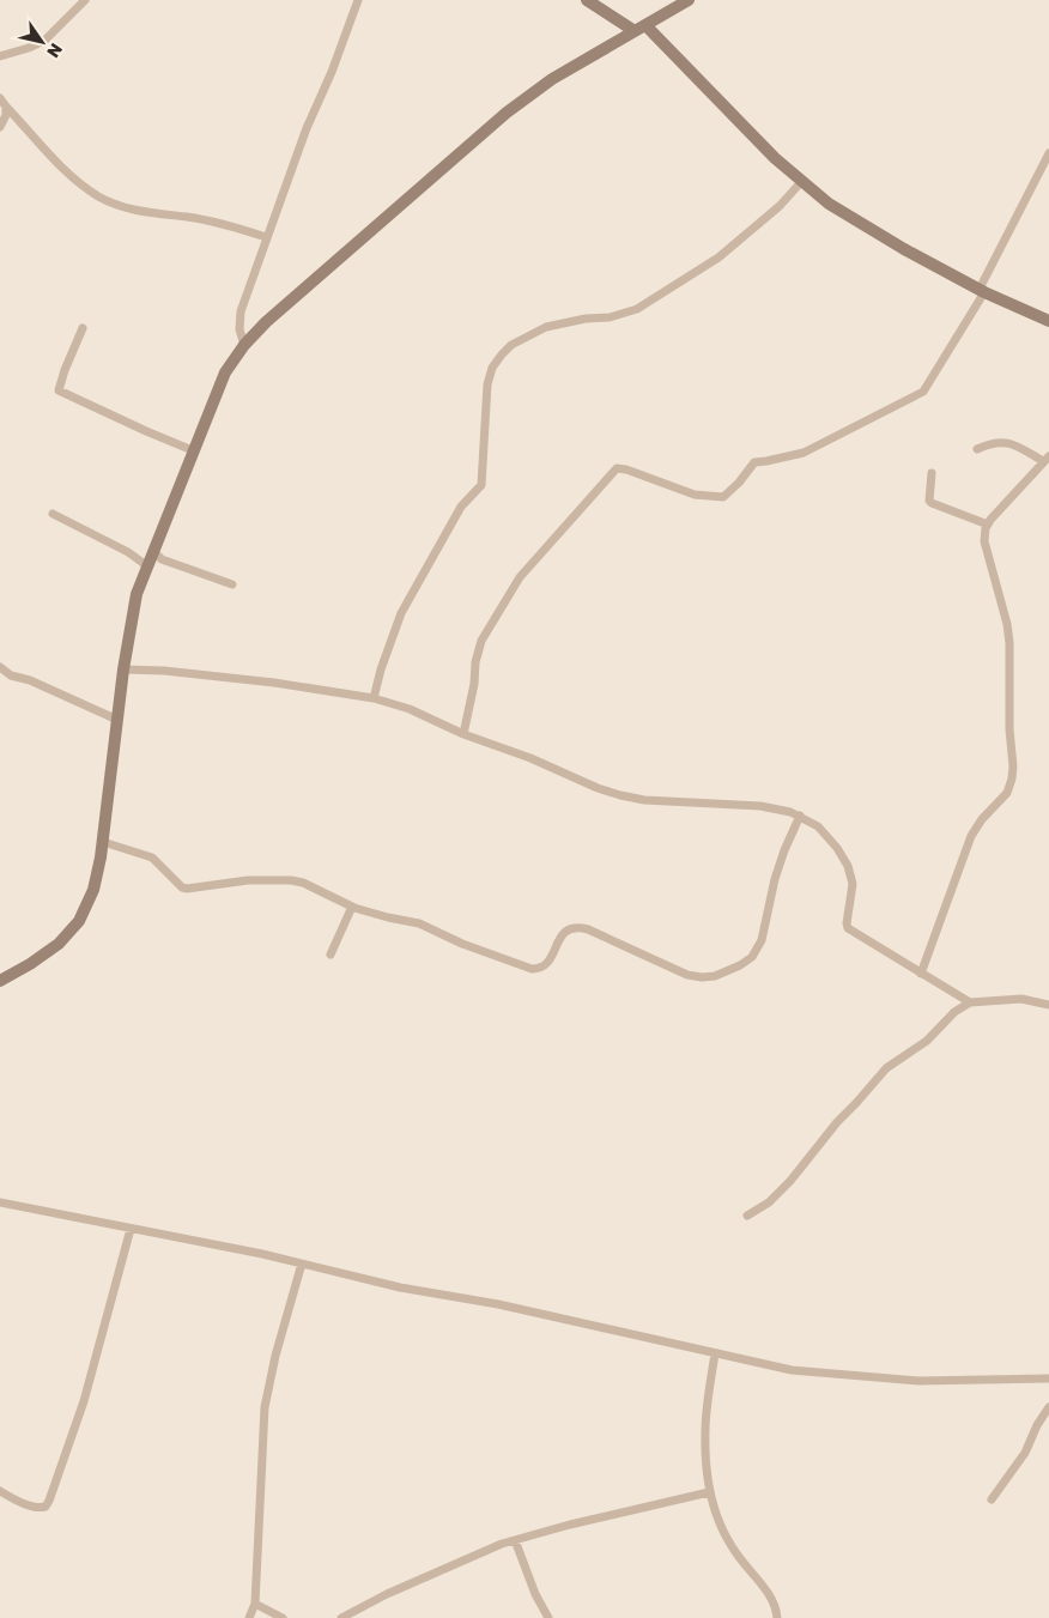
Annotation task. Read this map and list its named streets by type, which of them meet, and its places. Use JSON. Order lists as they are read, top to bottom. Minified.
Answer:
{"north":"bottom right"}
